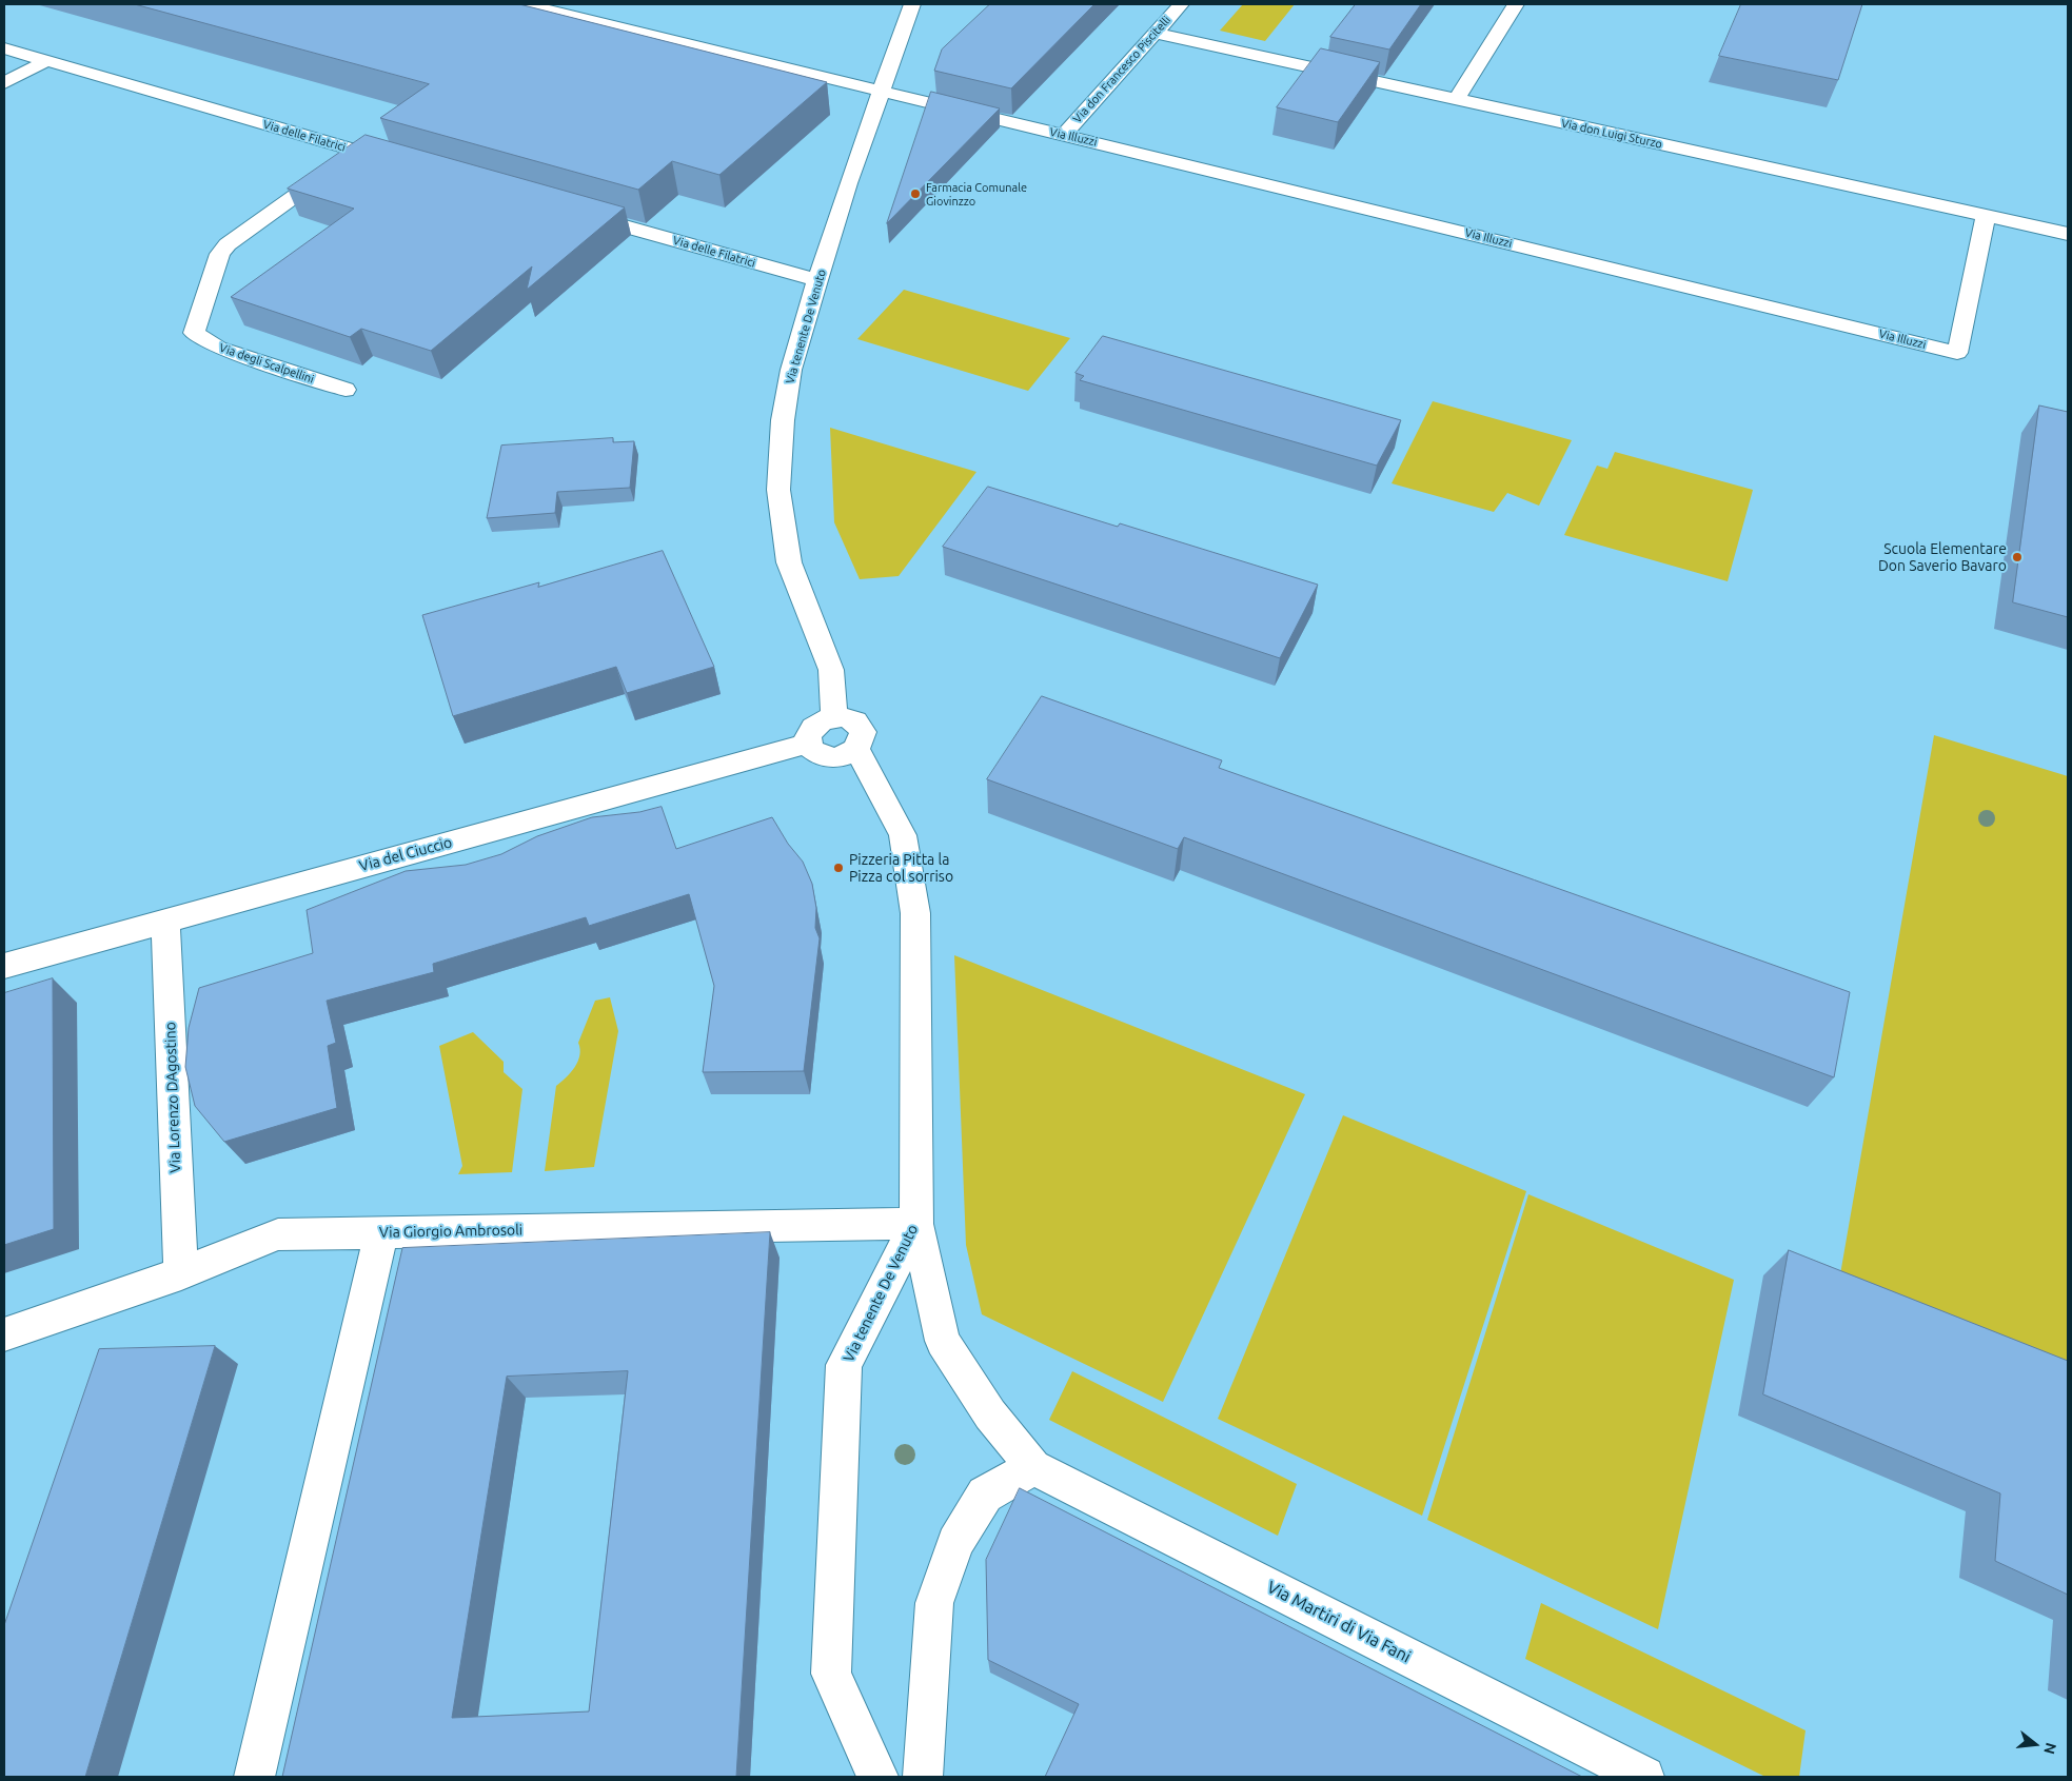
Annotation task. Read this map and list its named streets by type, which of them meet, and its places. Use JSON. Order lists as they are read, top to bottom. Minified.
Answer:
{"streets":{"street":["Via don Francesco Piscitelli","Via don Luigi Sturzo","Via delle Filatrici","Via Illuzzi","Via tenente De Venuto","Via degli Scalpellini","Via del Ciuccio","Via Lorenzo DAgostino","Via Giorgio Ambrosoli","Via Martiri di Via Fani"]},"crossings":[["Via don Francesco Piscitelli","Via don Luigi Sturzo"],["Via don Francesco Piscitelli","Via Illuzzi"],["Via don Luigi Sturzo","Via Illuzzi"],["Via delle Filatrici","Via tenente De Venuto"],["Via delle Filatrici","Via degli Scalpellini"],["Via Illuzzi","Via tenente De Venuto"],["Via tenente De Venuto","Via del Ciuccio"],["Via tenente De Venuto","Via Giorgio Ambrosoli"],["Via del Ciuccio","Via Lorenzo DAgostino"],["Via Lorenzo DAgostino","Via Giorgio Ambrosoli"]],"places":["Farmacia Comunale Giovinzzo","Scuola Elementare Don Saverio Bavaro","Pizzeria Pitta la Pizza col sorriso"],"north":"right"}
